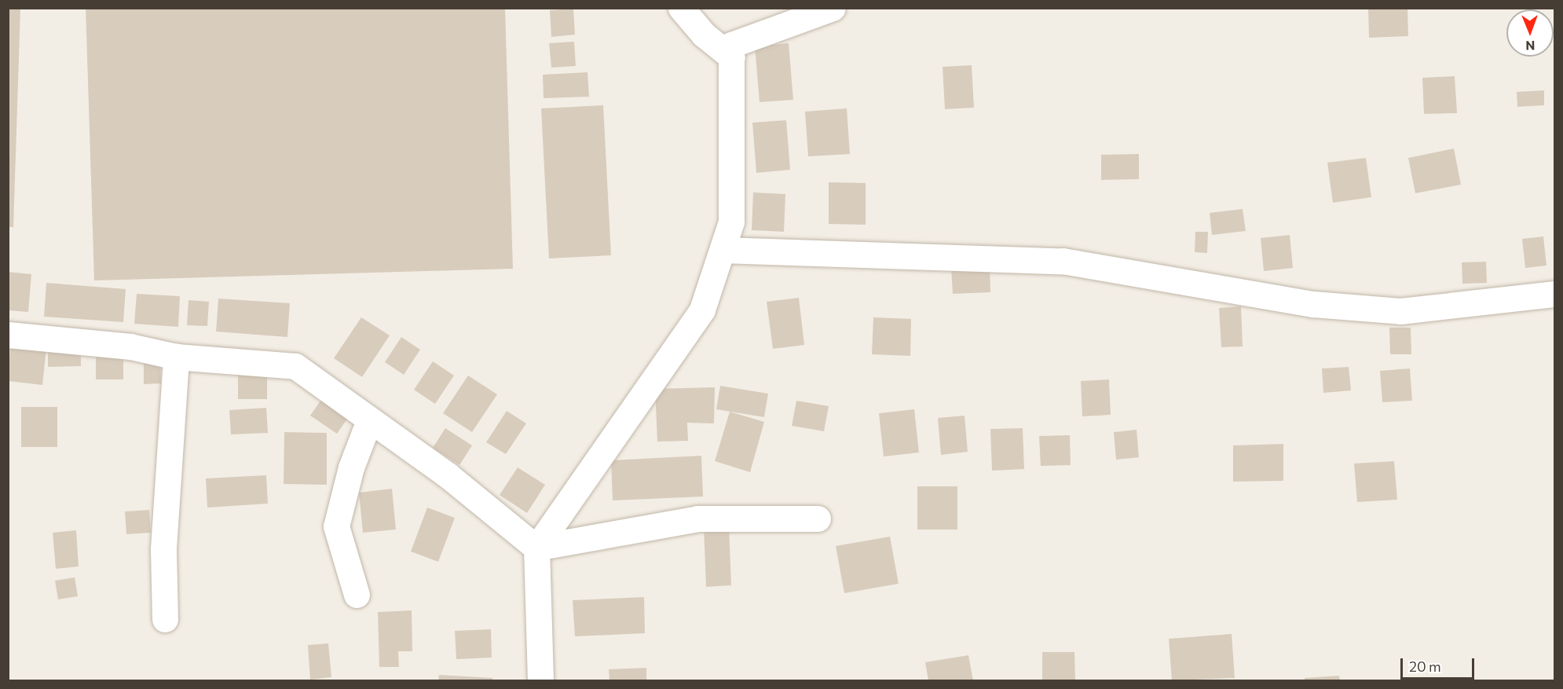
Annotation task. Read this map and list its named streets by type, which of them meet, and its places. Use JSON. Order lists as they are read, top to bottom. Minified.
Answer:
{"scale_bar":"20 m","north":"bottom"}
